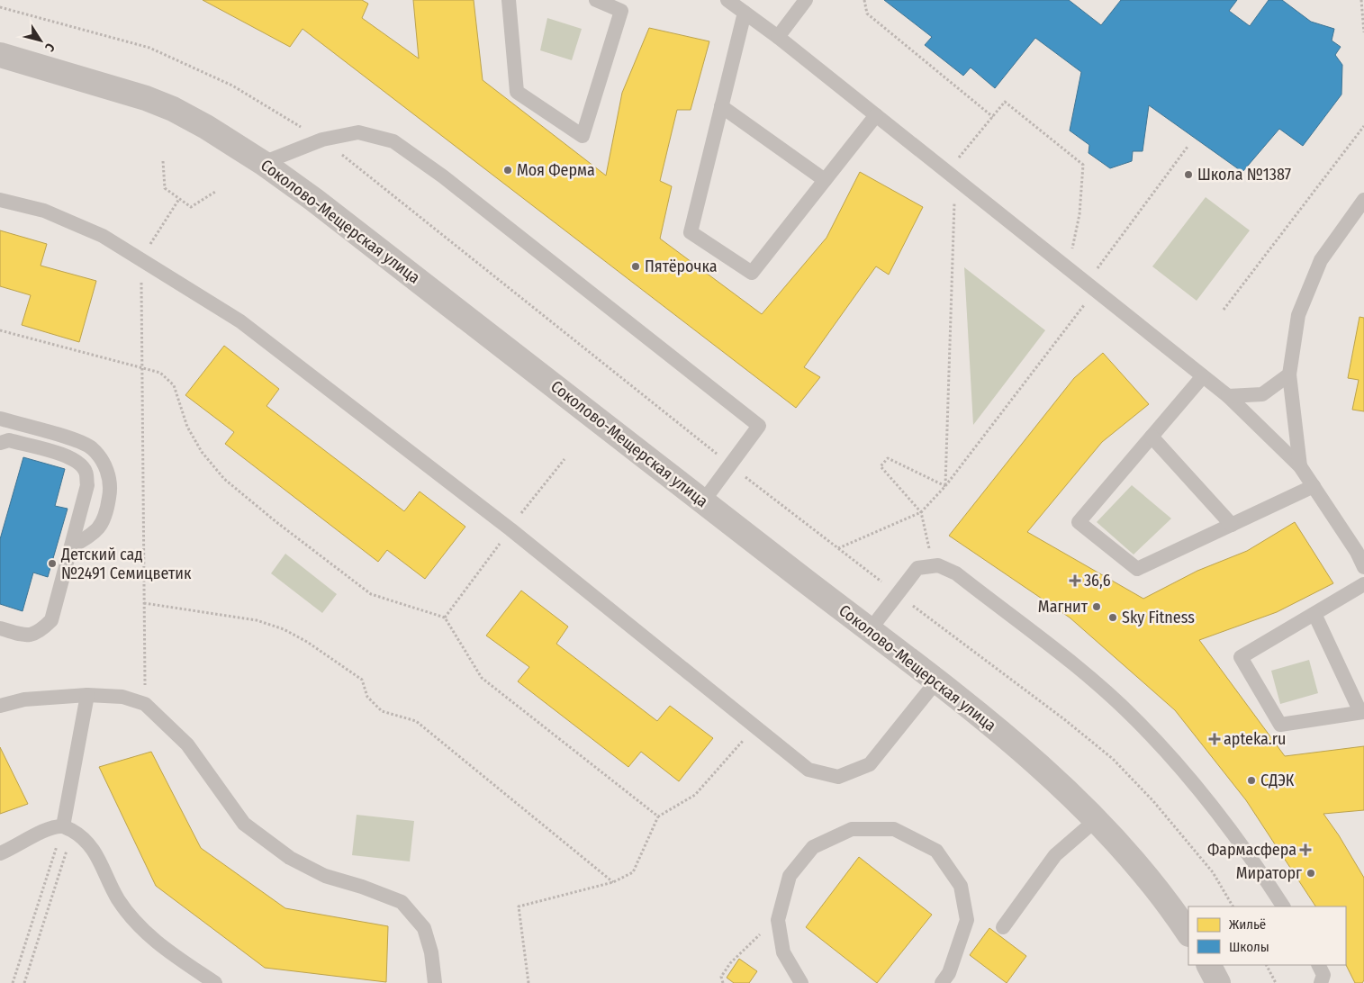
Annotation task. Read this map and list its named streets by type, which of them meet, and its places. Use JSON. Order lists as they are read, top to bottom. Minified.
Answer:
{"streets":{"street":["Соколово-Мещерская улица"]},"places":{"other":["Моя Ферма","Школа №1387","Пятёрочка","Детский сад №2491 Семицветик","Магнит","Sky Fitness","СДЭК","Мираторг"],"health":["36,6","apteka.ru","Фармасфера"]},"legend":["Жильё","Школы"],"north":"bottom right"}
